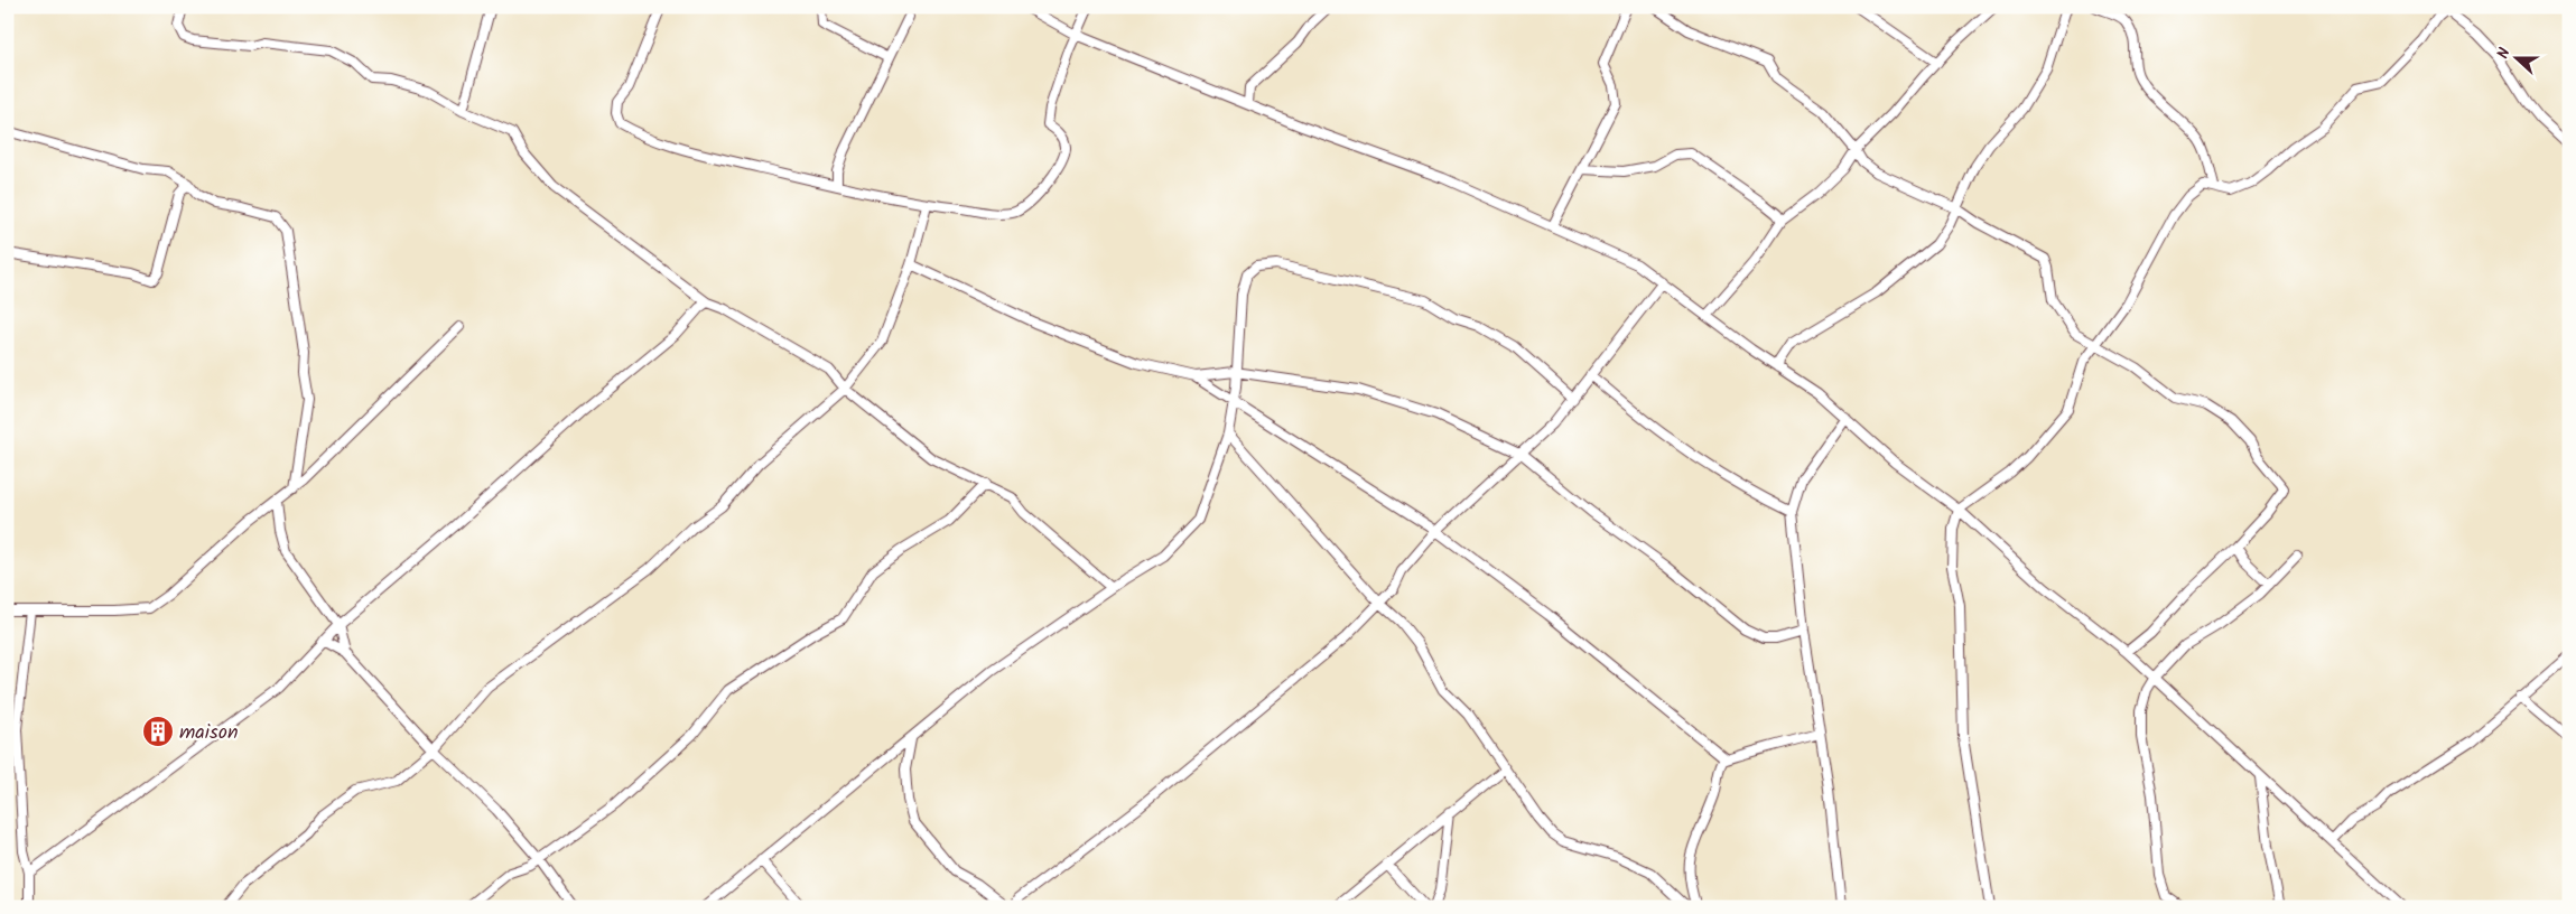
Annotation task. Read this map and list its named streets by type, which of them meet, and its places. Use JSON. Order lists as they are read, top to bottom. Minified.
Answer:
{"places":{"building":["maison"]},"north":"left"}
